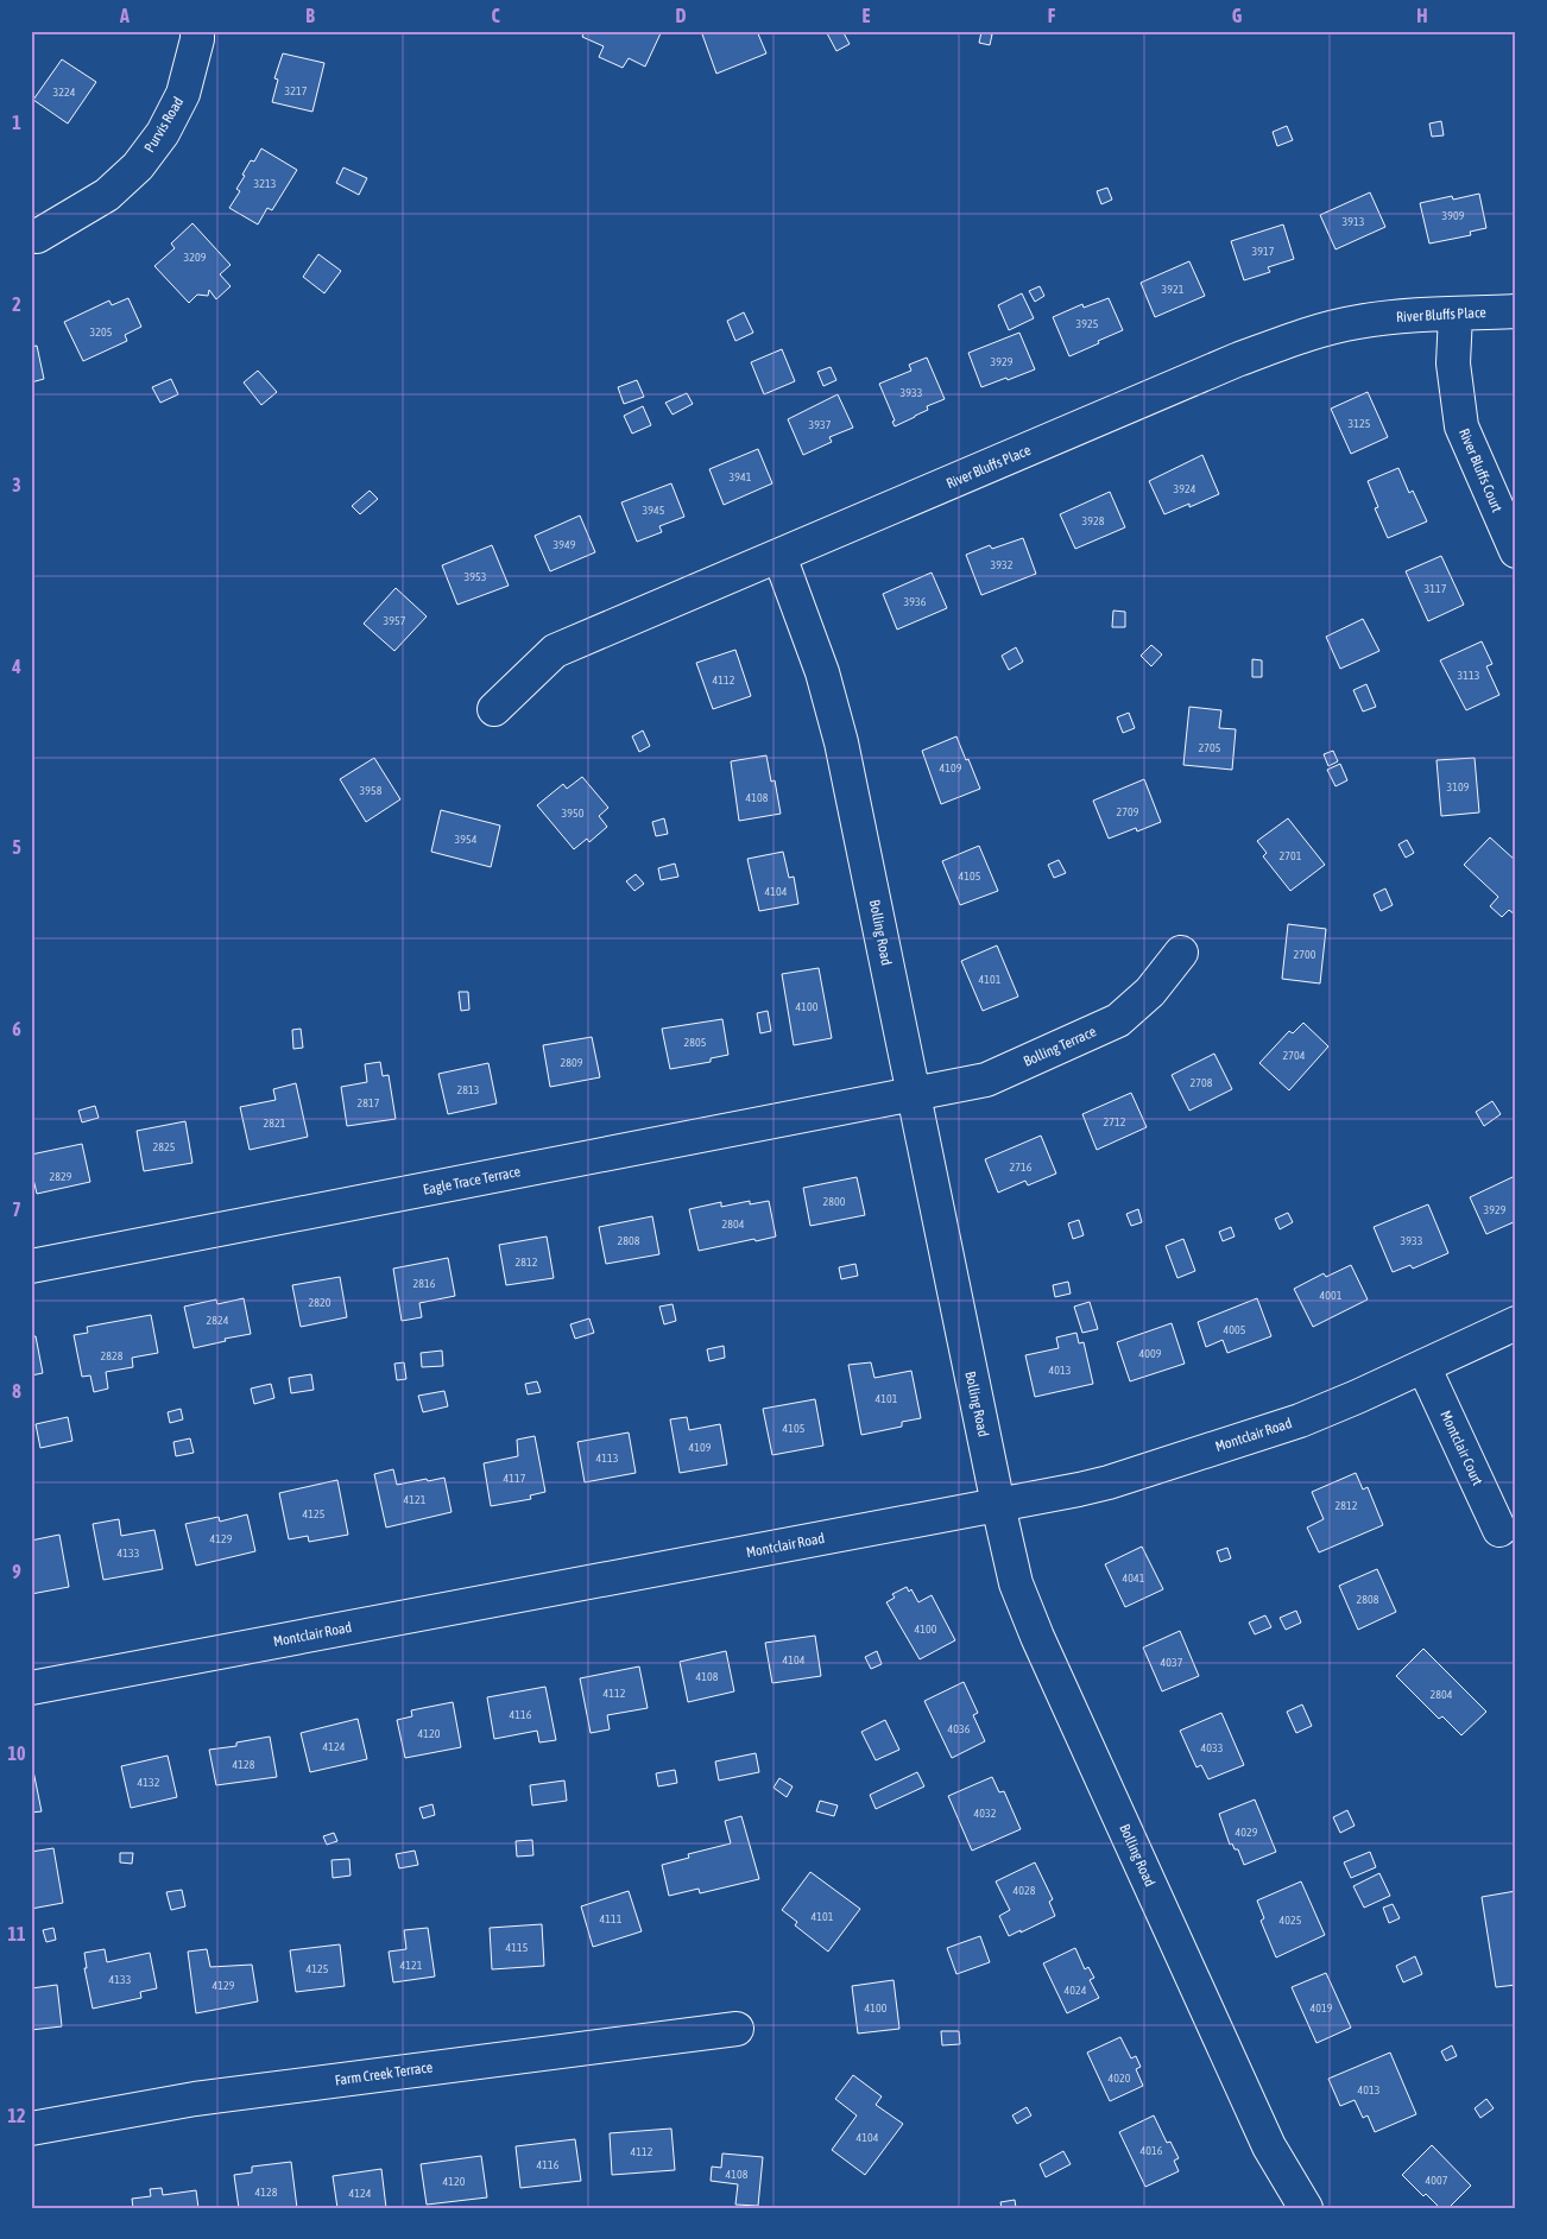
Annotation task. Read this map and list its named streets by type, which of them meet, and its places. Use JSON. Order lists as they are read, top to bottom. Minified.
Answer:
{"streets":{"street":["Purvis Road","River Bluffs Place","River Bluffs Court","Bolling Road","Bolling Terrace","Eagle Trace Terrace","Montclair Road","Montclair Court","Farm Creek Terrace"]},"crossings":[["River Bluffs Place","River Bluffs Court"],["River Bluffs Place","Bolling Road"],["Bolling Road","Bolling Terrace"],["Bolling Road","Eagle Trace Terrace"],["Bolling Road","Montclair Road"],["Bolling Terrace","Eagle Trace Terrace"],["Montclair Road","Montclair Court"]],"house_numbers":["3217","3224","3213","3909","3913","3917","3209","3921","3925","3205","3929","3933","3125","3937","3941","3924","3945","3928","3949","3932","3953","3117","3936","3957","3113","4112","2705","4109","3109","3958","4108","2709","3950","3954","2701","4105","4104","2700","4101","4100","2805","2704","2809","2708","2813","2817","2712","2821","2825","2716","2829","2800","3929","2804","2808","3933","2812","2816","4001","2820","2824","4005","4009","2828","4013","4101","4105","4109","4113","4117","4121","2812","4125","4129","4133","4041","2808","4100","4104","4037","4108","4112","2804","4116","4036","4120","4124","4033","4128","4132","4032","4029","4028","4101","4111","4025","4115","4121","4125","4133","4129","4024","4100","4019","4020","4013","4104","4016","4112","4116","4108","4007","4120","4128","4124"],"grid":{"columns":["A","B","C","D","E","F","G","H"],"rows":["1","2","3","4","5","6","7","8","9","10","11","12"]}}
